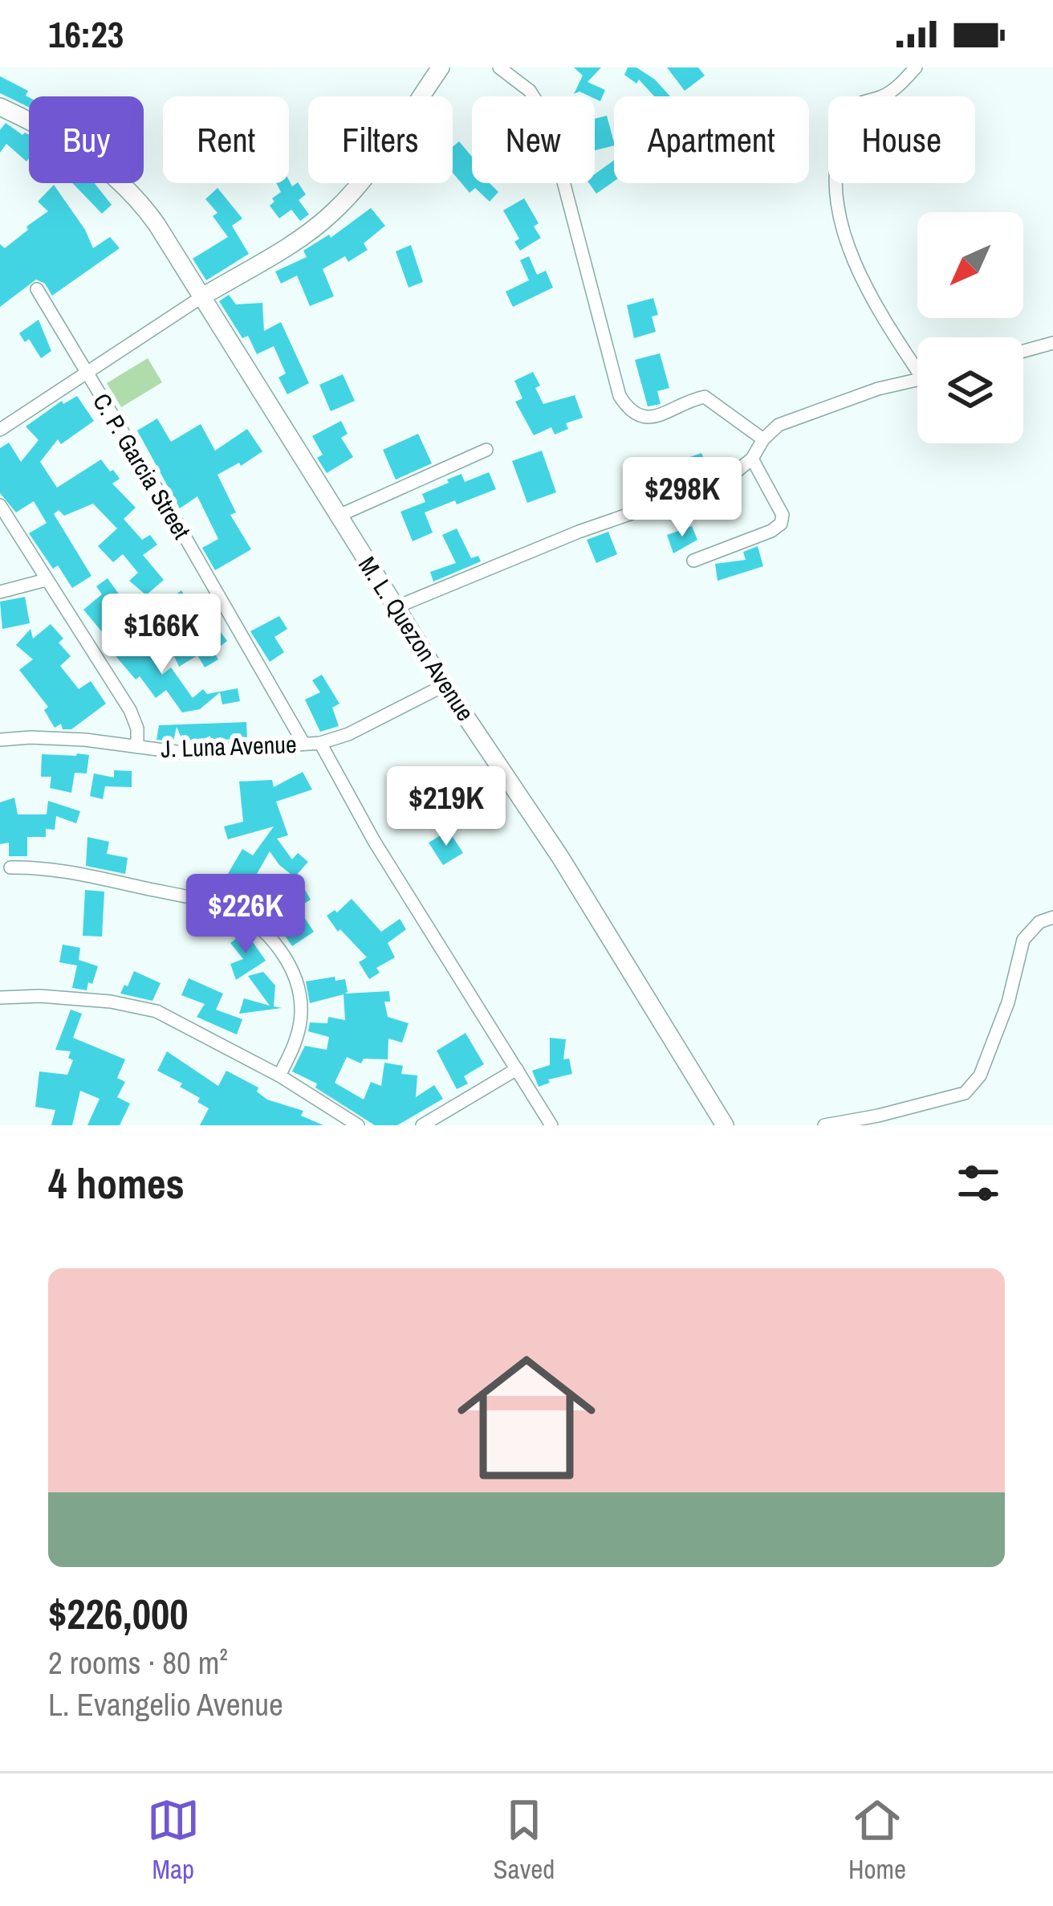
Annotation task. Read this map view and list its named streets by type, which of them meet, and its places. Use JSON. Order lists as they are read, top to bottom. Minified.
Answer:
{"streets":{"main road":["M. L. Quezon Avenue"],"street":["C. P. Garcia Street","J. Luna Avenue"]},"crossings":[["C. P. Garcia Street","J. Luna Avenue"],["M. L. Quezon Avenue","J. Luna Avenue"]],"north":"bottom left","page":{"status":"16:23","chip":["Buy","Rent","Filters","New","Apartment","House"],"price":["$298K","$166K","$219K","$226K"],"heading":"4 homes","list":[{"name":"$226,000","note":"2 rooms · 80 m² · L. Evangelio Avenue"}],"tabs":["Map","Saved","Home"]}}
